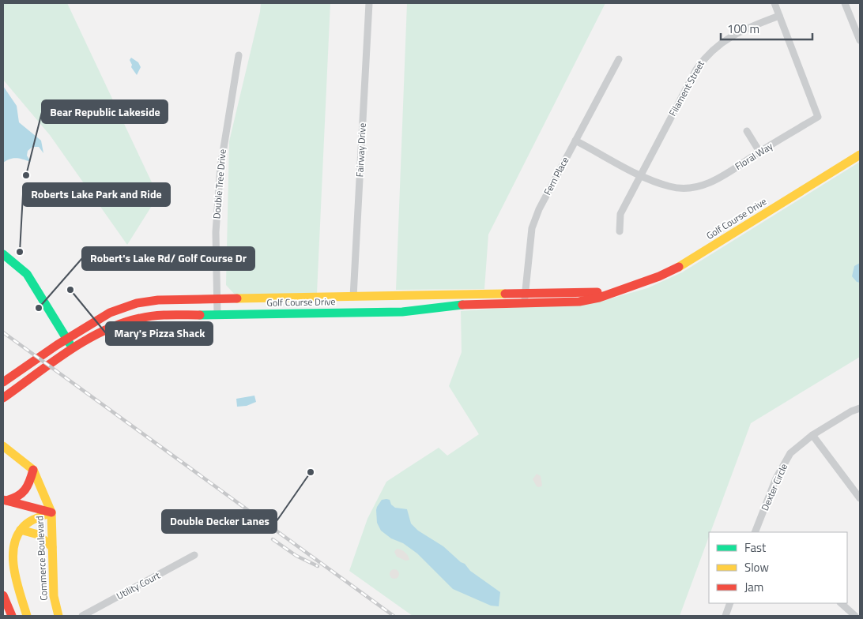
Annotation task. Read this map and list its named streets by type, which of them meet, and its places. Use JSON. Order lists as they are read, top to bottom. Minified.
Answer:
{"streets":{"main road":["Golf Course Drive","Commerce Boulevard"],"street":["Filament Street","Fairway Drive","Floral Way","Fern Place","Double Tree Drive","Dexter Circle","Utility Court"]},"crossings":[["Filament Street","Floral Way"],["Fairway Drive","Golf Course Drive"],["Floral Way","Fern Place"],["Fern Place","Golf Course Drive"],["Double Tree Drive","Golf Course Drive"]],"places":["Bear Republic Lakeside","Roberts Lake Park and Ride","Mary's Pizza Shack","Robert's Lake Rd/ Golf Course Dr","Double Decker Lanes"],"legend":["Fast","Slow","Jam"],"scale_bar":"100 m"}
